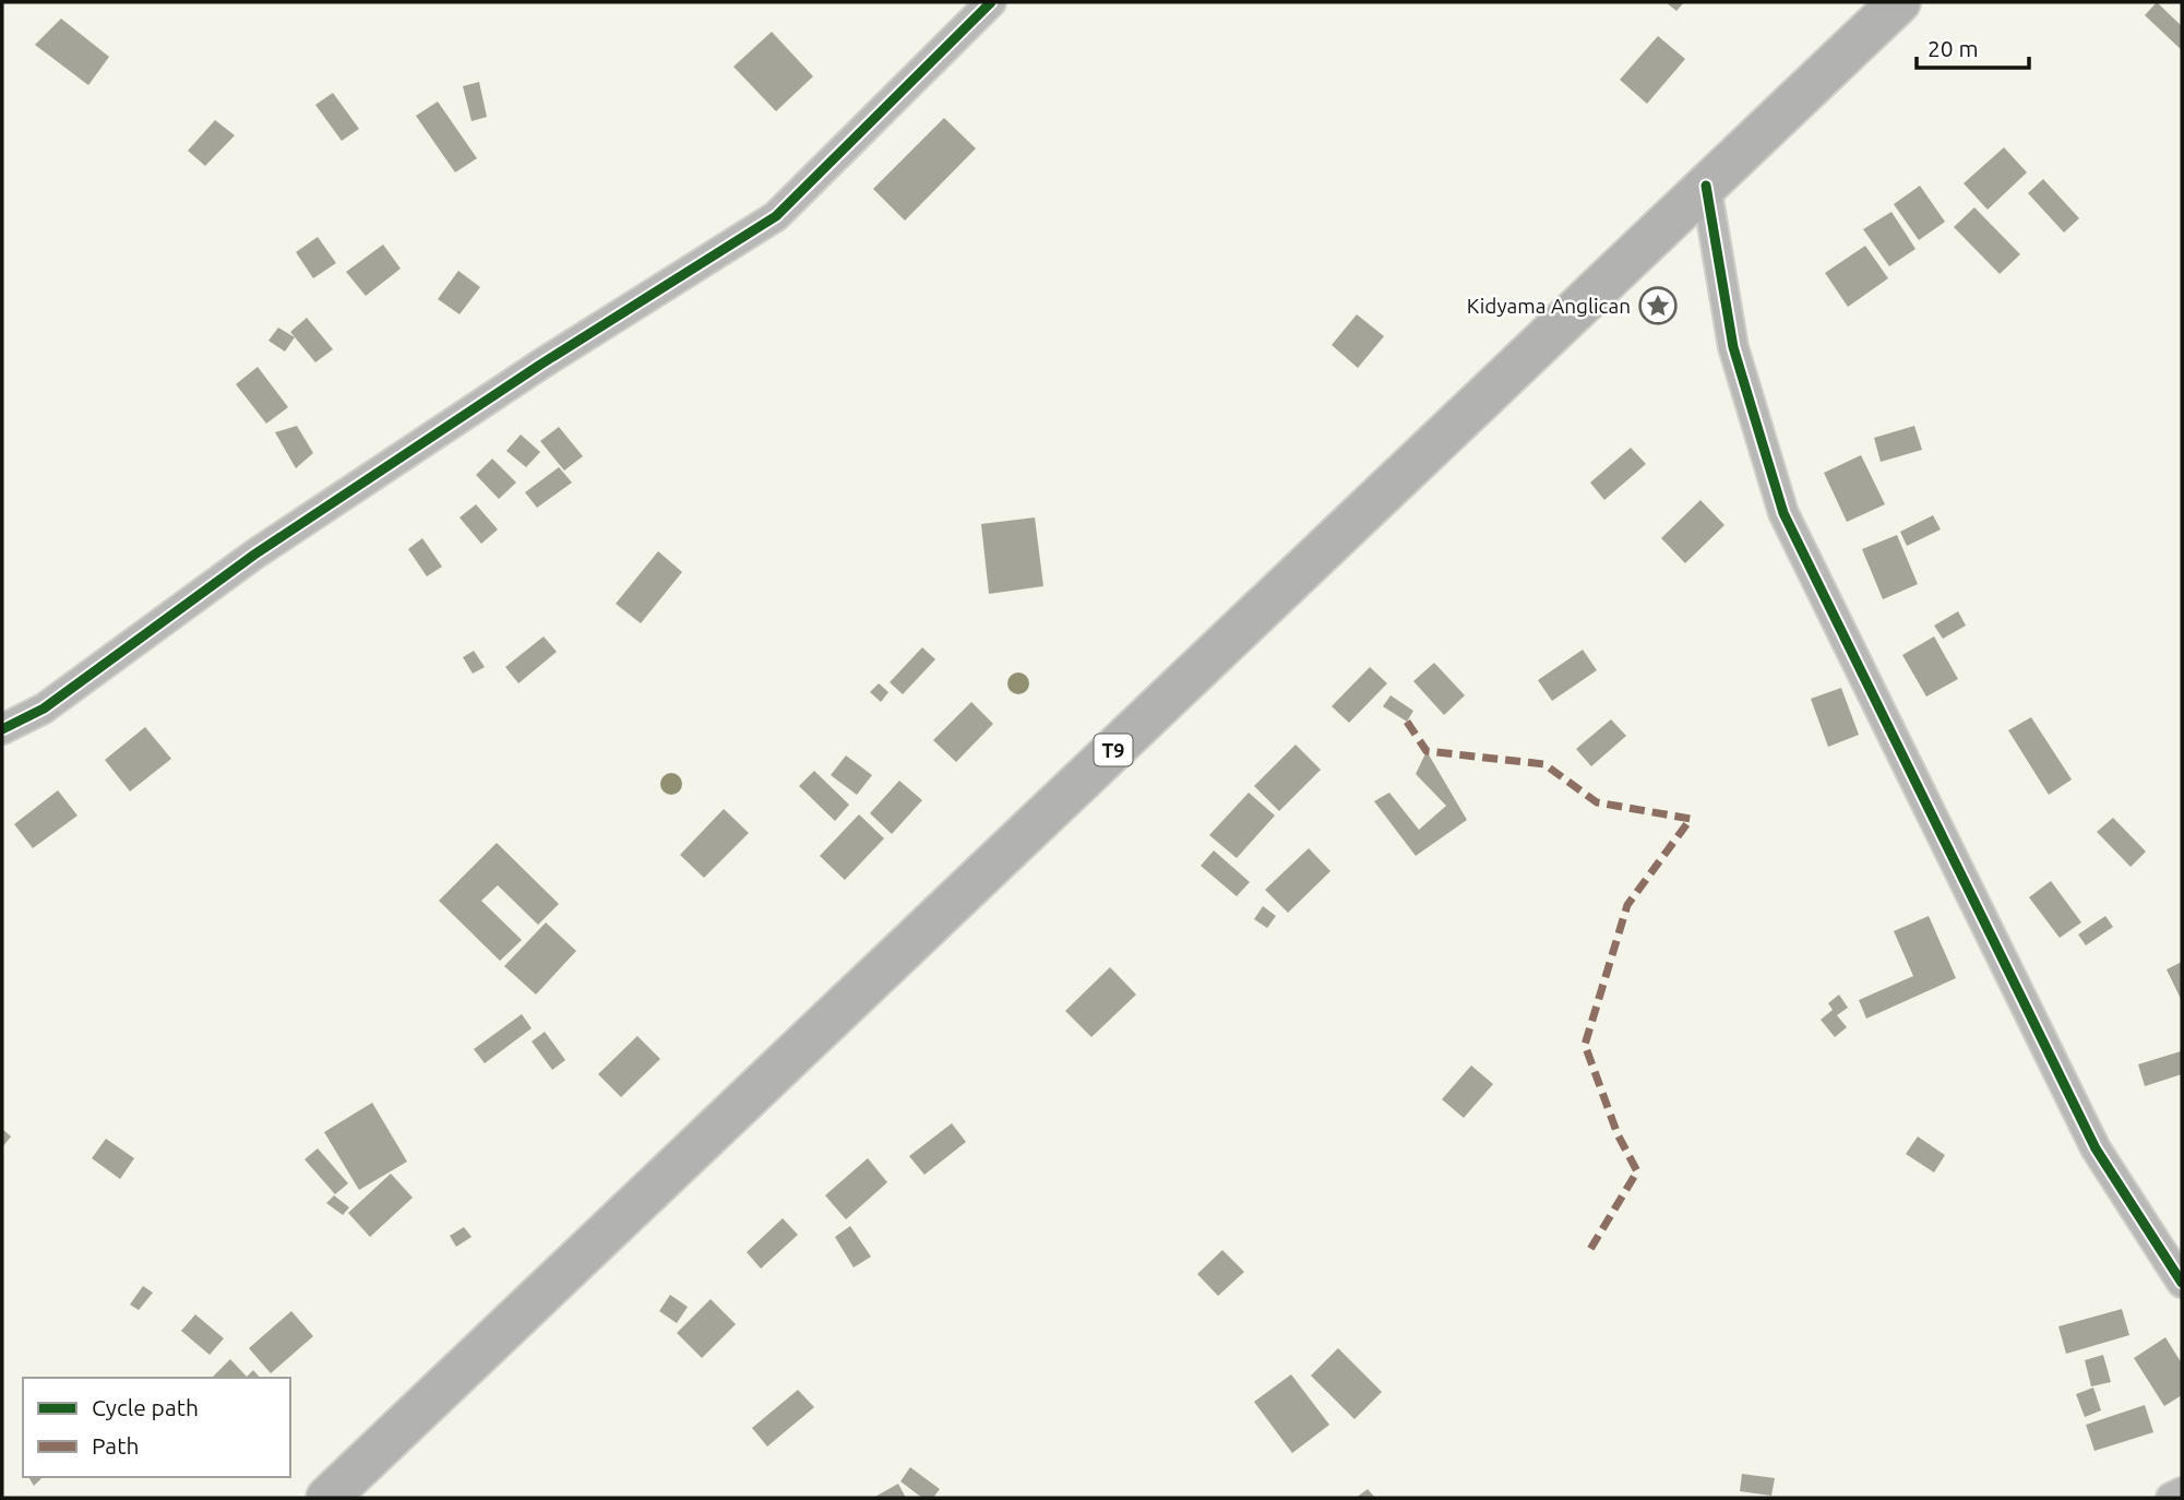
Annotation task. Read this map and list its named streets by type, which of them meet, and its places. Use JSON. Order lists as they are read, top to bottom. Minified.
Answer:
{"streets":{"highway":["T9"]},"places":{"place":["Kidyama Anglican"]},"legend":["Cycle path","Path"],"scale_bar":"20 m"}
